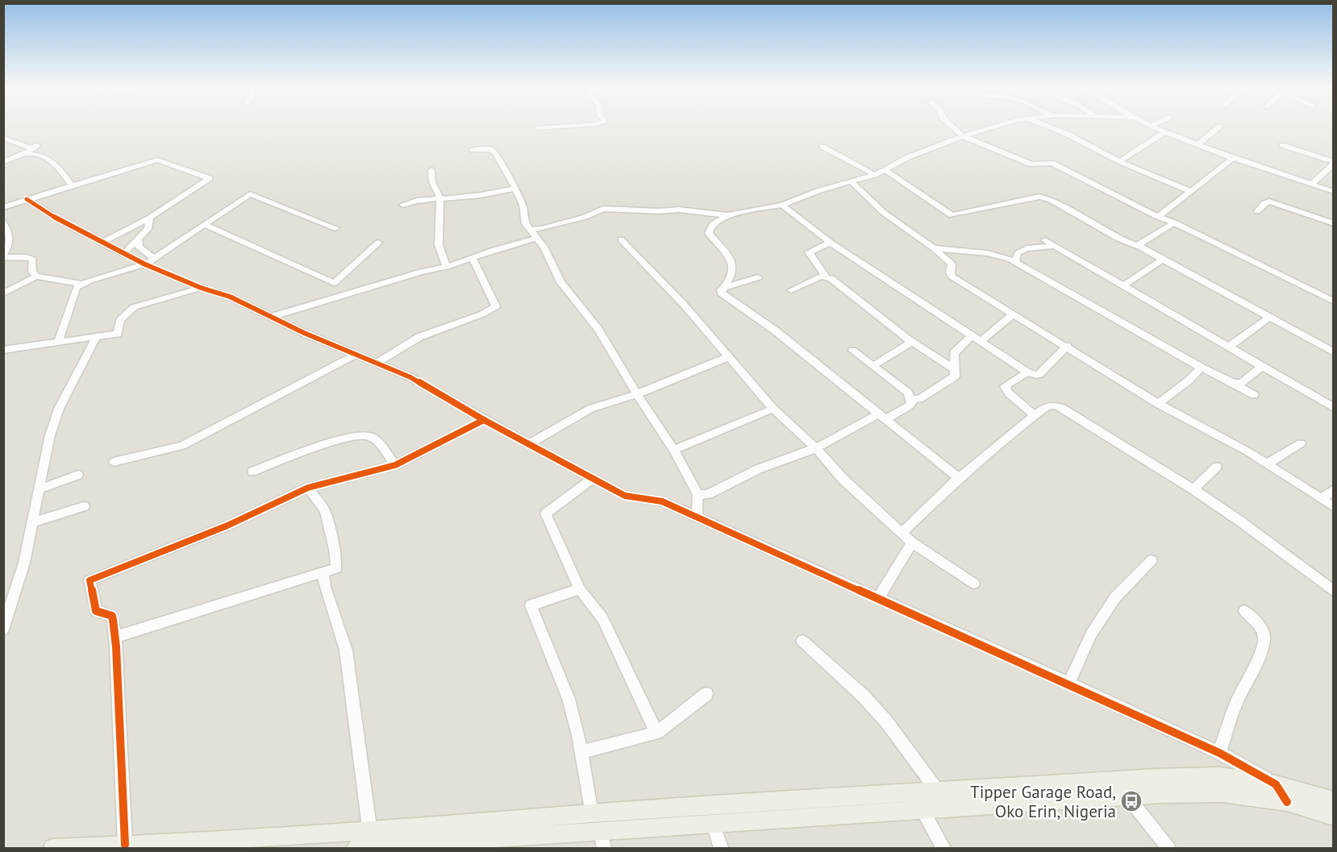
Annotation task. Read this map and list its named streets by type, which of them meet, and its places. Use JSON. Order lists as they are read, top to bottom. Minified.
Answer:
{"places":{"bus stop":["Tipper Garage Road, Oko Erin, Nigeria"]}}
